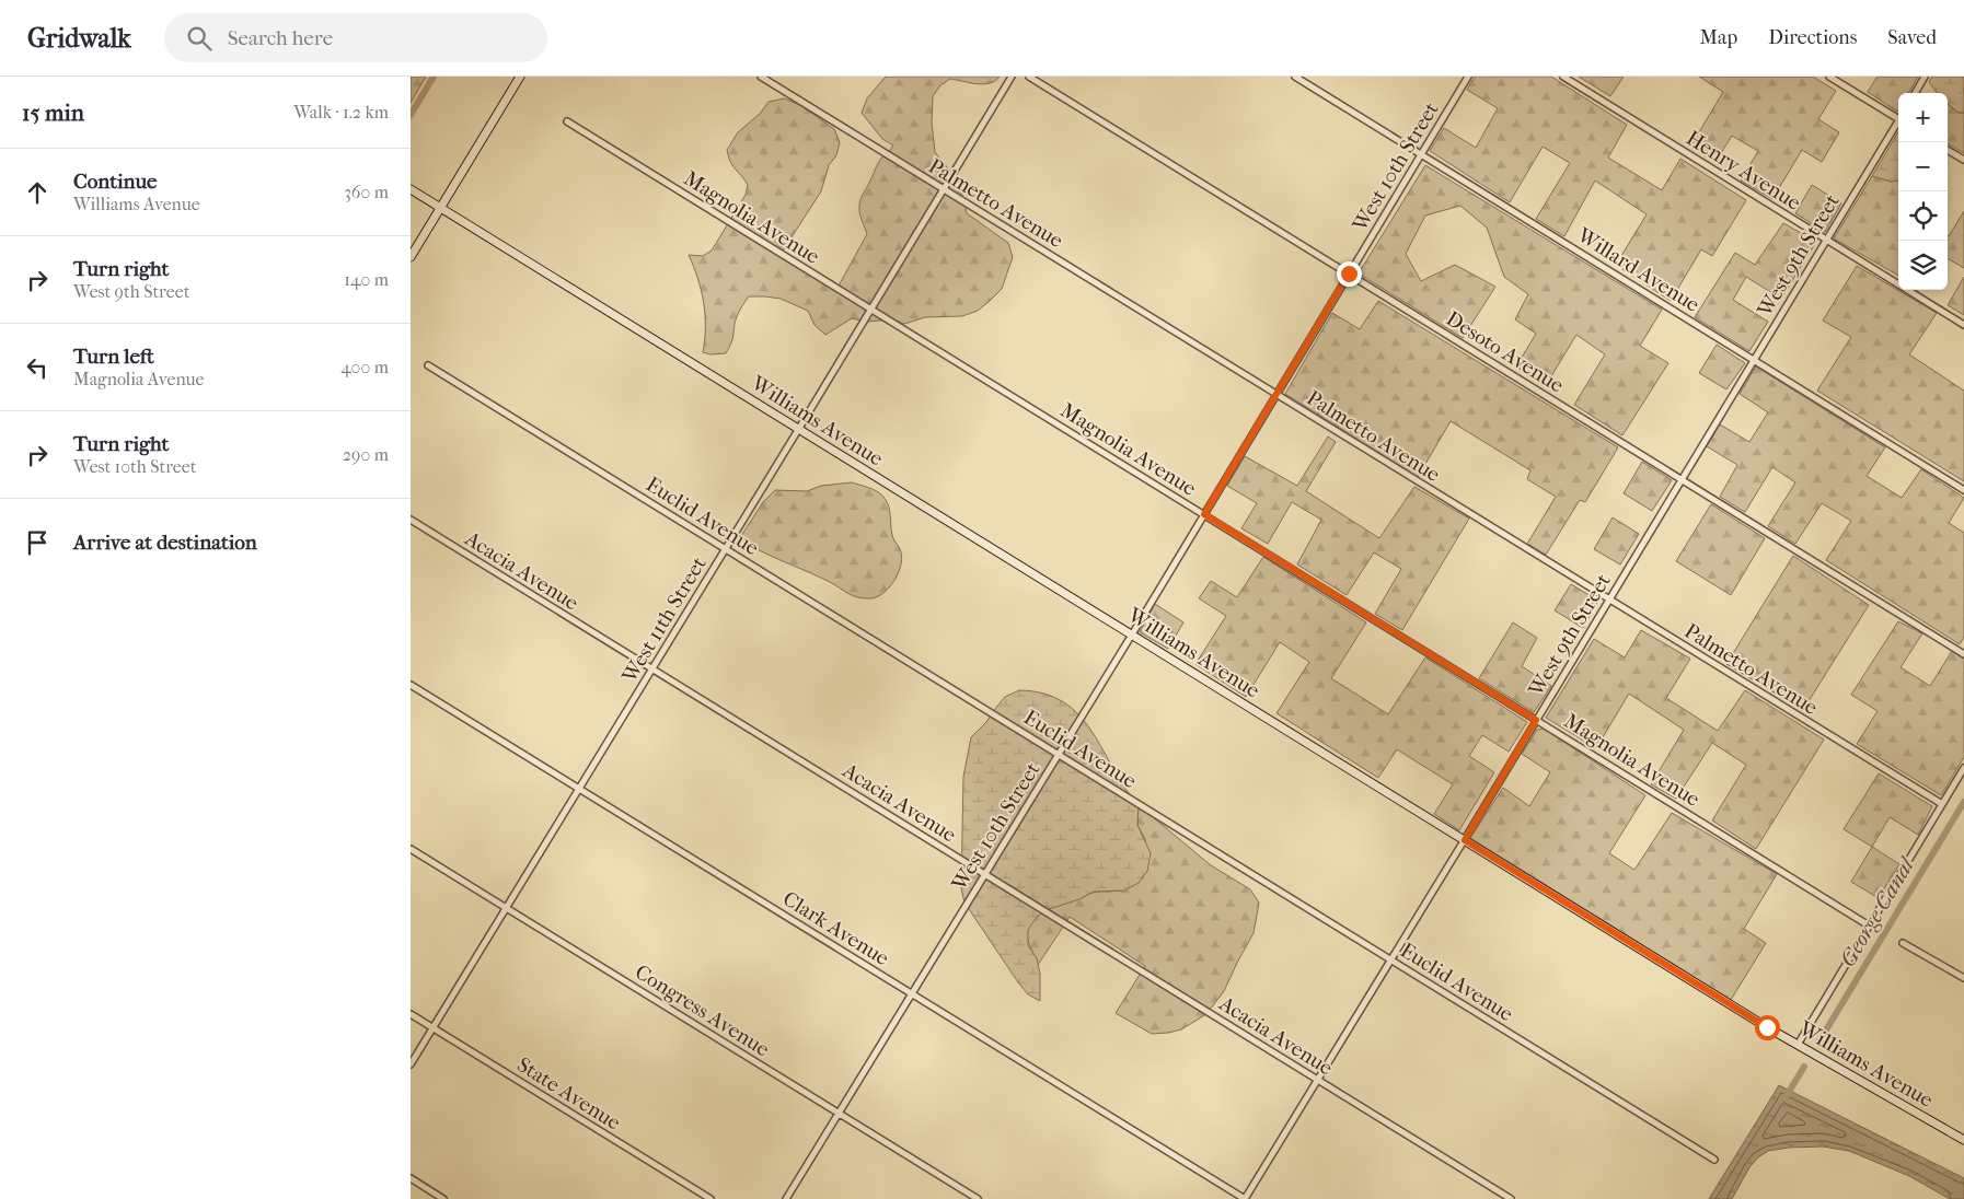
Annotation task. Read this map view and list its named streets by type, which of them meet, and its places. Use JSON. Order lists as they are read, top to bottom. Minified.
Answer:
{"streets":{"street":["West 10th Street","Henry Avenue","Palmetto Avenue","Magnolia Avenue","West 9th Street","Willard Avenue","Desoto Avenue","Williams Avenue","Euclid Avenue","Acacia Avenue","West 11th Street","Clark Avenue","Congress Avenue","State Avenue"]},"crossings":[["West 10th Street","Palmetto Avenue"],["West 10th Street","Magnolia Avenue"],["West 10th Street","Willard Avenue"],["West 10th Street","Desoto Avenue"],["West 10th Street","Williams Avenue"],["West 10th Street","Euclid Avenue"],["West 10th Street","Acacia Avenue"],["West 10th Street","Clark Avenue"],["West 10th Street","Congress Avenue"],["Henry Avenue","West 9th Street"],["Palmetto Avenue","West 9th Street"],["Palmetto Avenue","West 11th Street"],["Magnolia Avenue","West 9th Street"],["Magnolia Avenue","West 11th Street"],["West 9th Street","Willard Avenue"],["West 9th Street","Desoto Avenue"],["West 9th Street","Williams Avenue"],["West 9th Street","Euclid Avenue"],["West 9th Street","Acacia Avenue"],["West 9th Street","Clark Avenue"],["Williams Avenue","West 11th Street"],["Euclid Avenue","West 11th Street"],["Acacia Avenue","West 11th Street"],["West 11th Street","Clark Avenue"],["West 11th Street","Congress Avenue"],["West 11th Street","State Avenue"]],"water":["George Canal"],"page":{"header":"Gridwalk","search":"Search here","nav":["Map","Directions","Saved"],"heading":["15 min","Walk · 1.2 km"],"map_buttons":["+","−"],"list":[["Continue","Williams Avenue","360 m"],["Turn right","West 9th Street","140 m"],["Turn left","Magnolia Avenue","400 m"],["Turn right","West 10th Street","290 m"],"Arrive at destination"]}}
